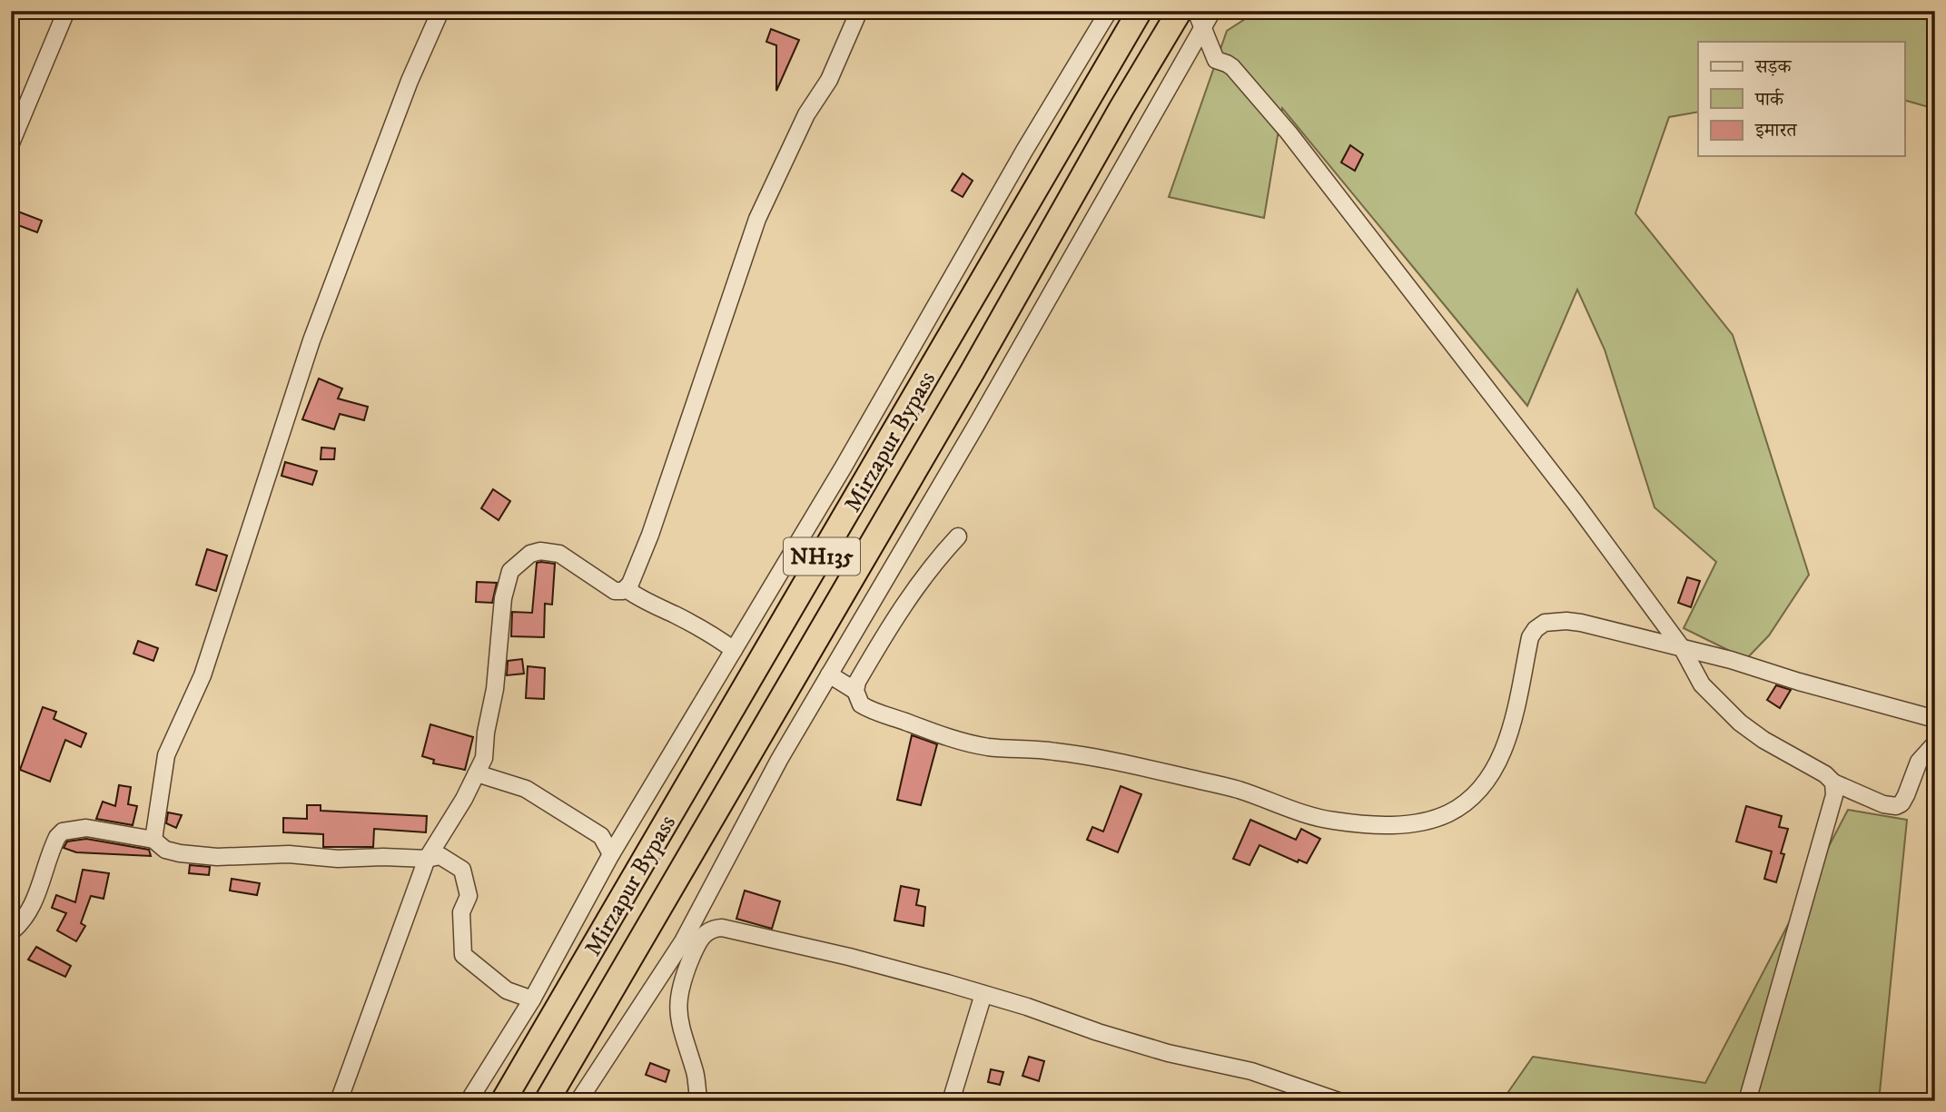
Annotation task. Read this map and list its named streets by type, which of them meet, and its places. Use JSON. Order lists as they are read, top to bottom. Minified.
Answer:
{"streets":{"highway":["Mirzapur Bypass","NH135"]},"legend":["सड़क","पार्क","इमारत"]}
